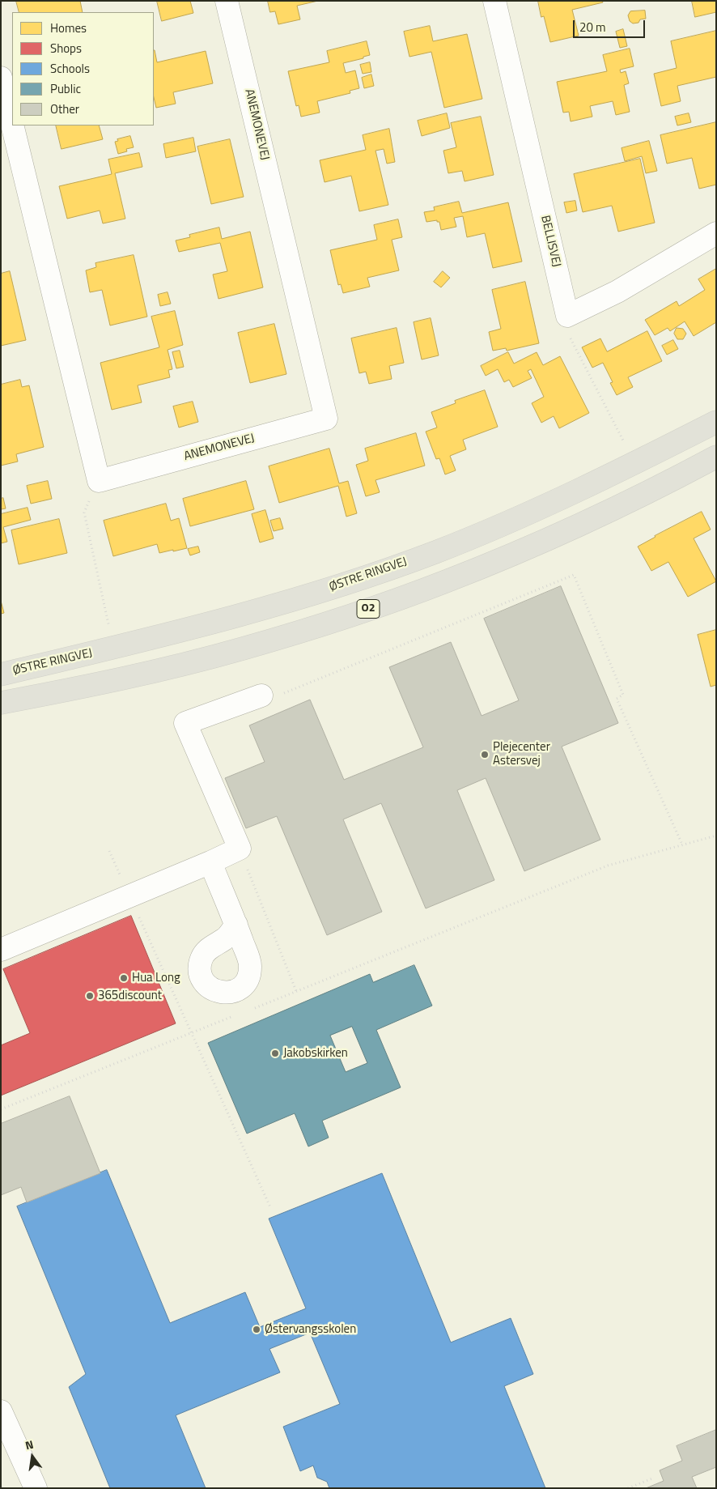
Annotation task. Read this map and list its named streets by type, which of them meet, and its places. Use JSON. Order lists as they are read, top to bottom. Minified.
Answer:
{"streets":{"main road":["ØSTRE RINGVEJ","O2"],"street":["ANEMONEVEJ","BELLISVEJ"]},"places":["Plejecenter Astersvej","Hua Long","365discount","Jakobskirken","Østervangsskolen"],"legend":["Homes","Shops","Schools","Public","Other"],"scale_bar":"20 m","north":"top"}
